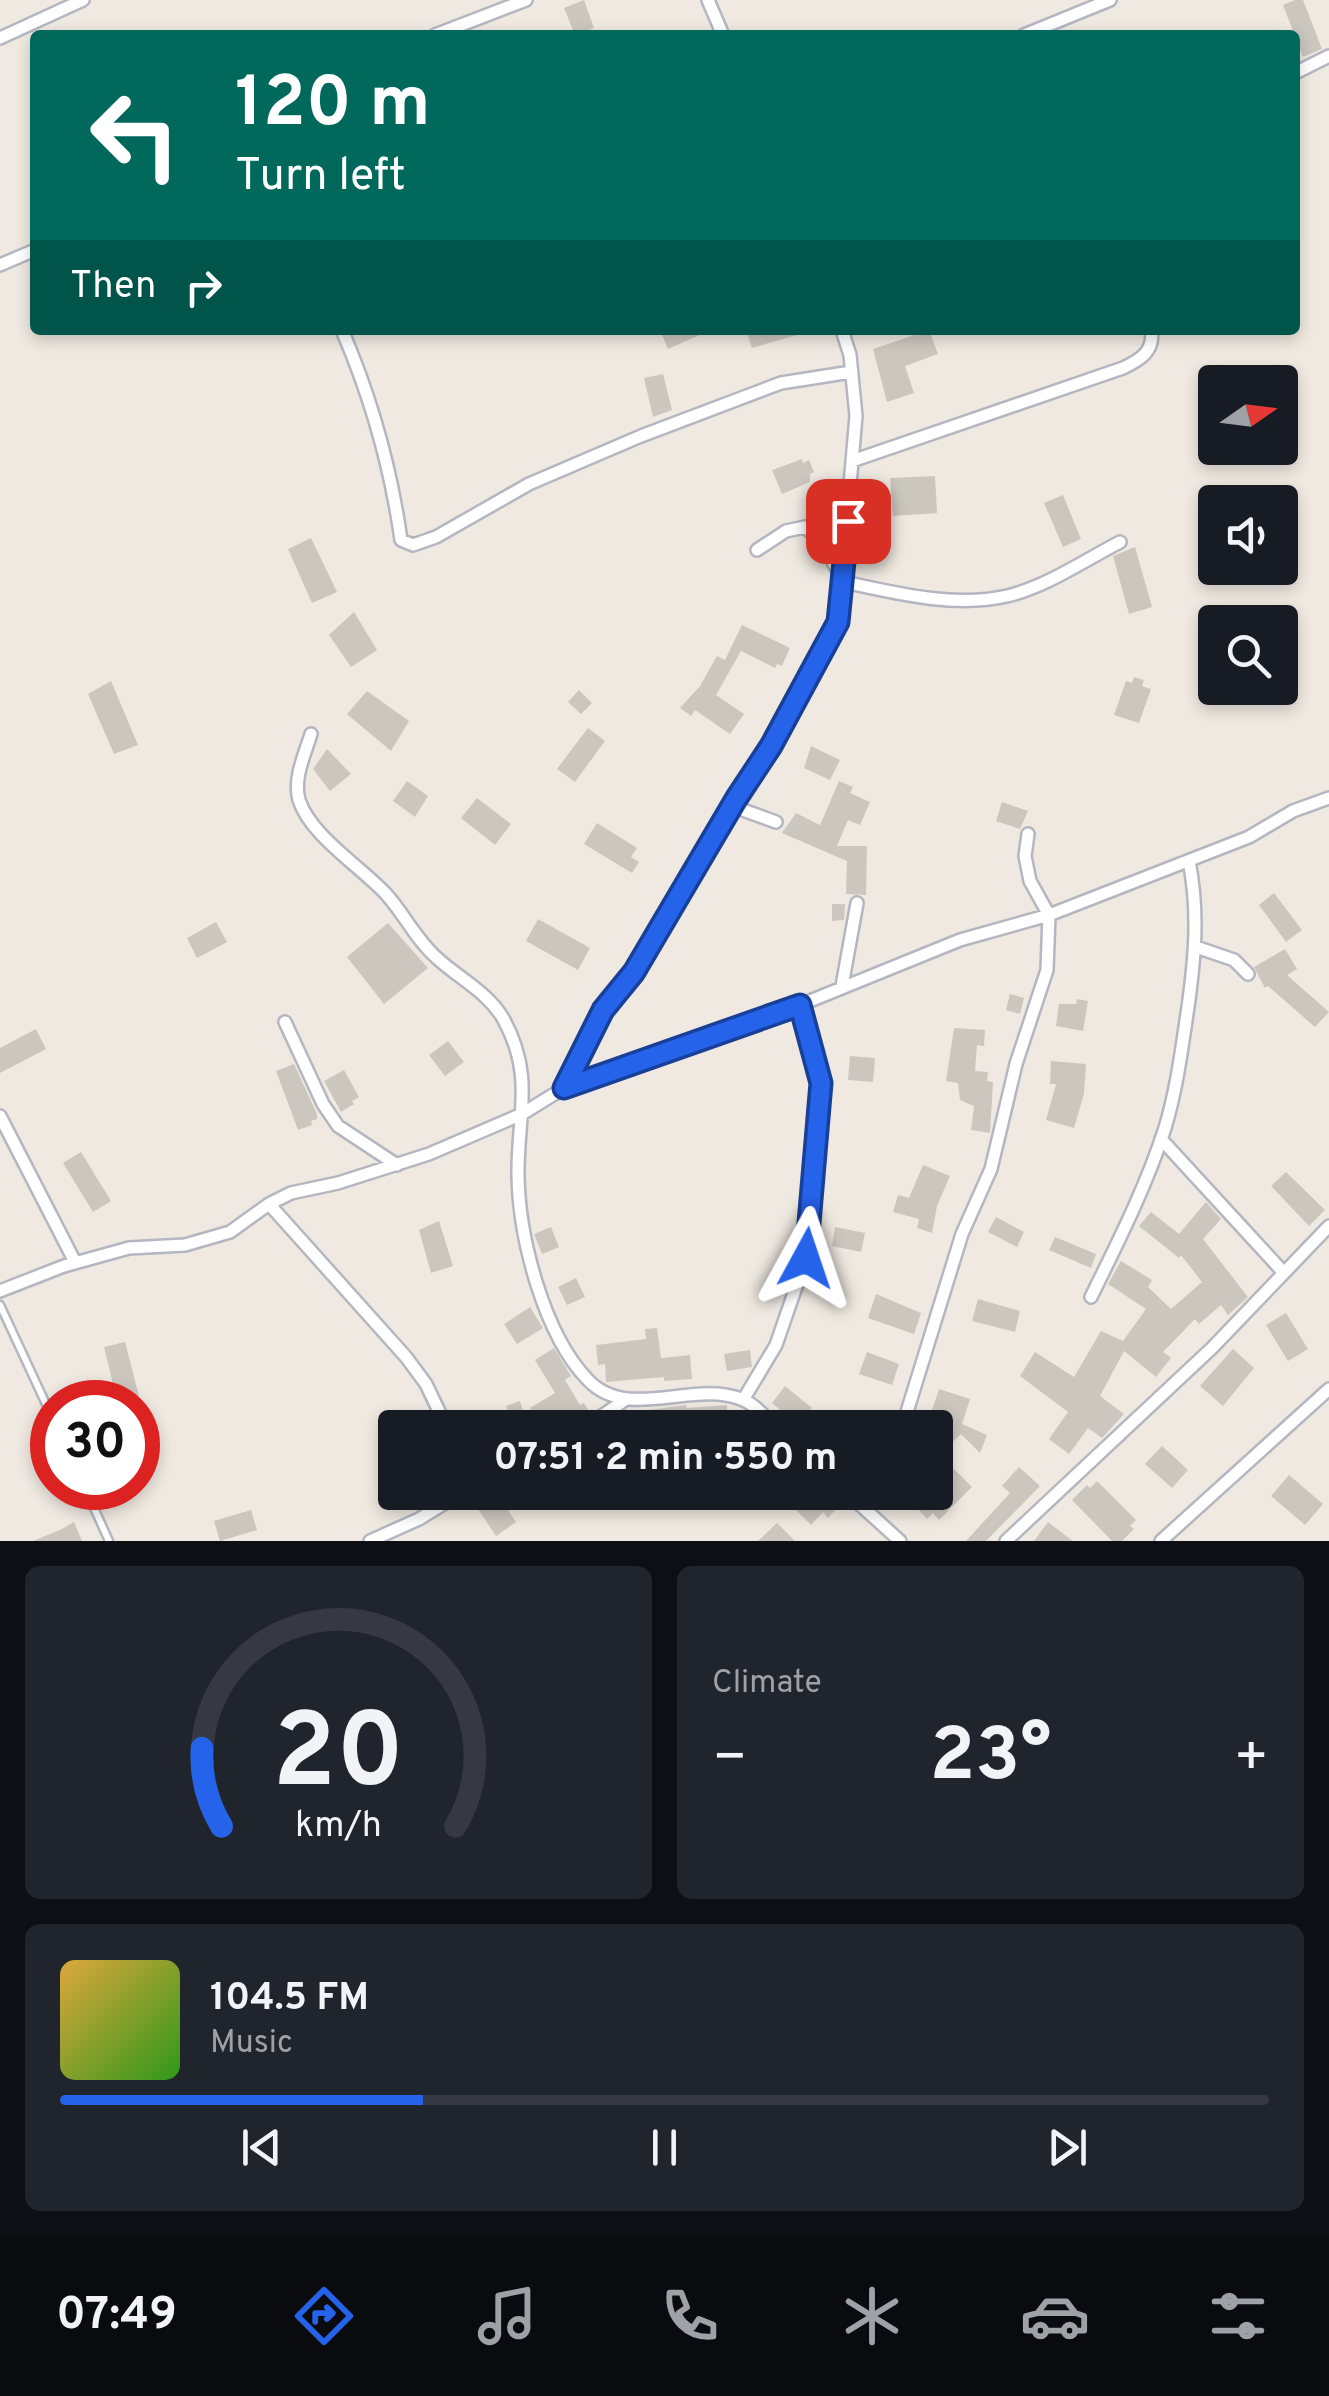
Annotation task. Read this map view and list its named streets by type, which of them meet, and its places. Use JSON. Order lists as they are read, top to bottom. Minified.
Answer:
{"north":"right","page":{"turn":["120 m","Turn left"],"then":"Then","limit":"30","trip":"07:51 · 2 min · 550 m","tile":"Climate","heat":["−","23°","+"],"song":["104.5 FM","Music"],"tabs":"07:49","gauge":["20","km/h"]}}
